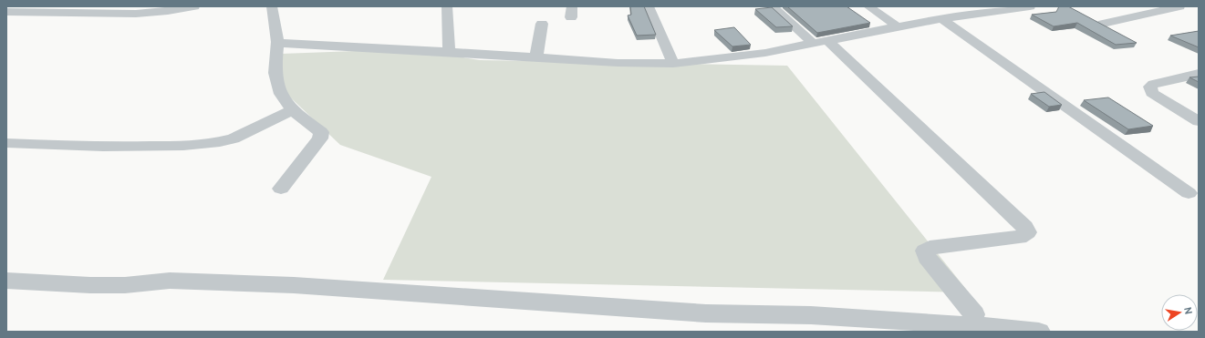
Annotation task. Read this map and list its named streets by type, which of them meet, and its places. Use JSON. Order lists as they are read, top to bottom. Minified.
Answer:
{"north":"right"}
